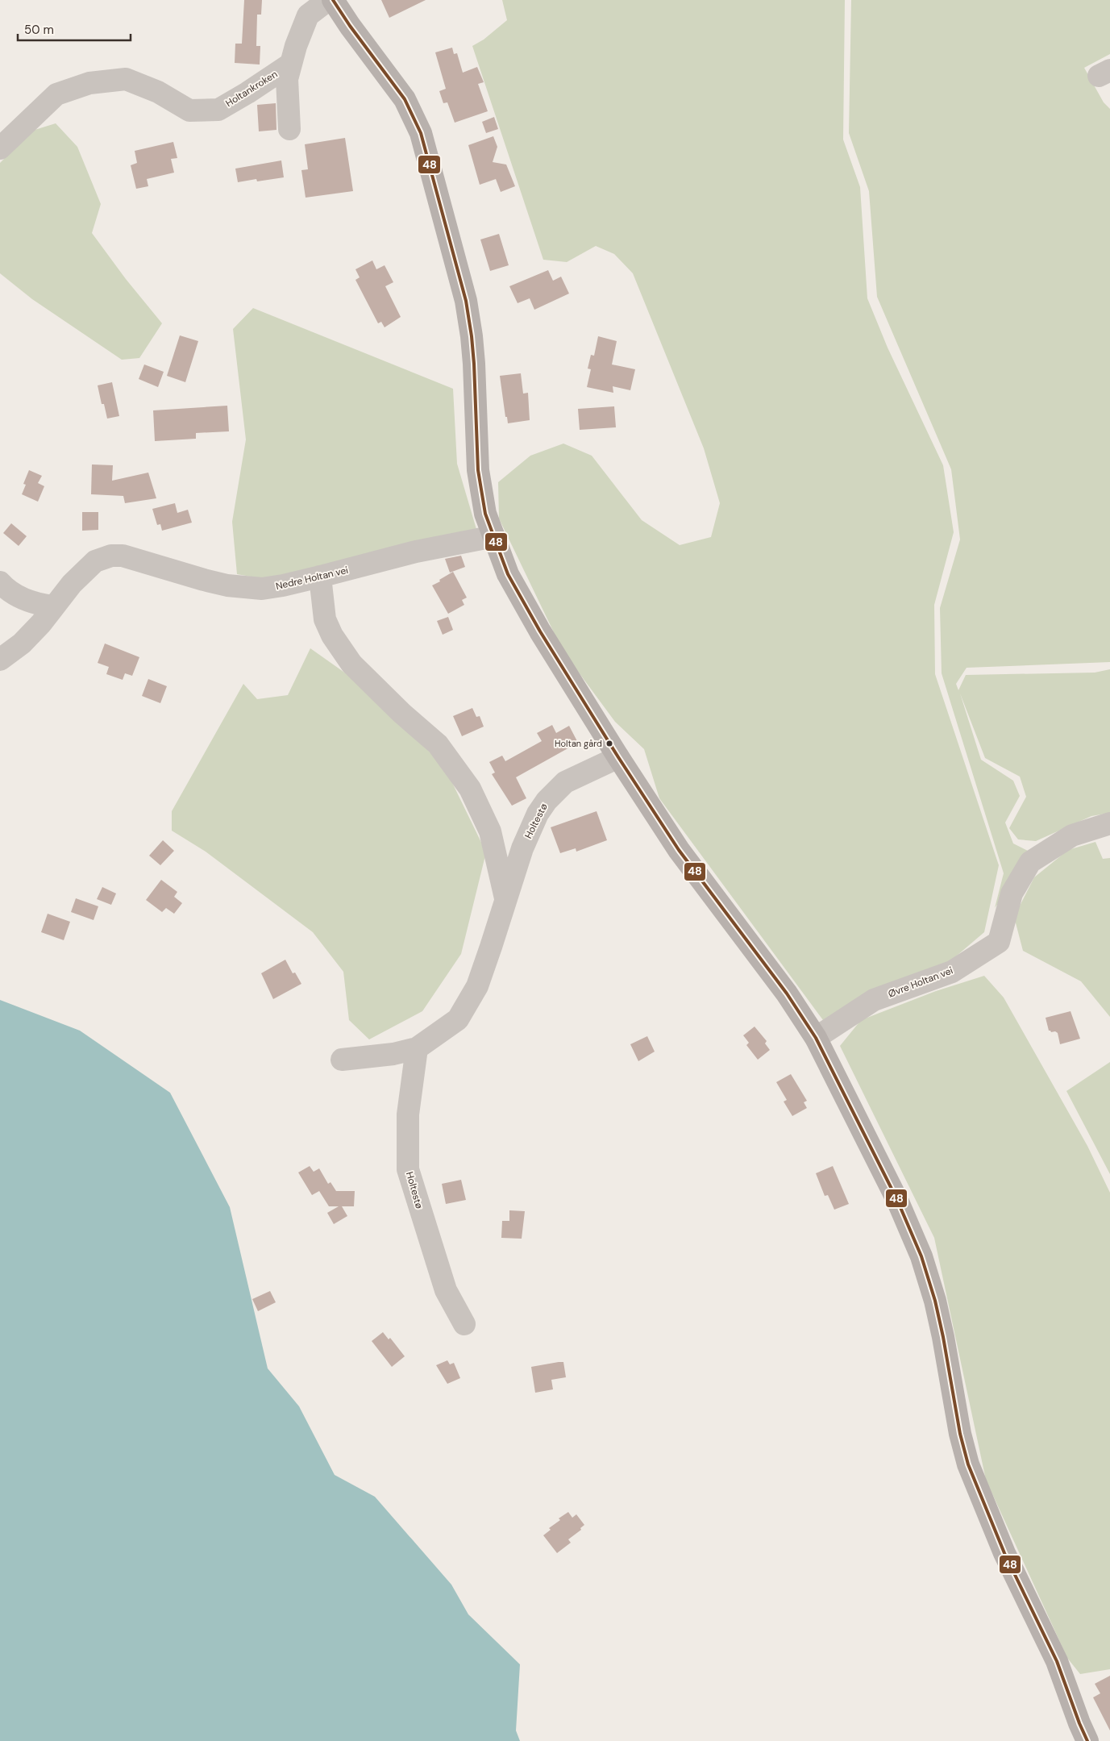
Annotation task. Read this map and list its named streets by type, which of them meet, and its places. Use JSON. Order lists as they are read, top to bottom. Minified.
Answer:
{"streets":{"street":["Holtankroken","Nedre Holtan vei","Holtestø","Øvre Holtan vei"]},"places":["Holtan gård"],"lines":["transit line 48"],"scale_bar":"50 m"}
